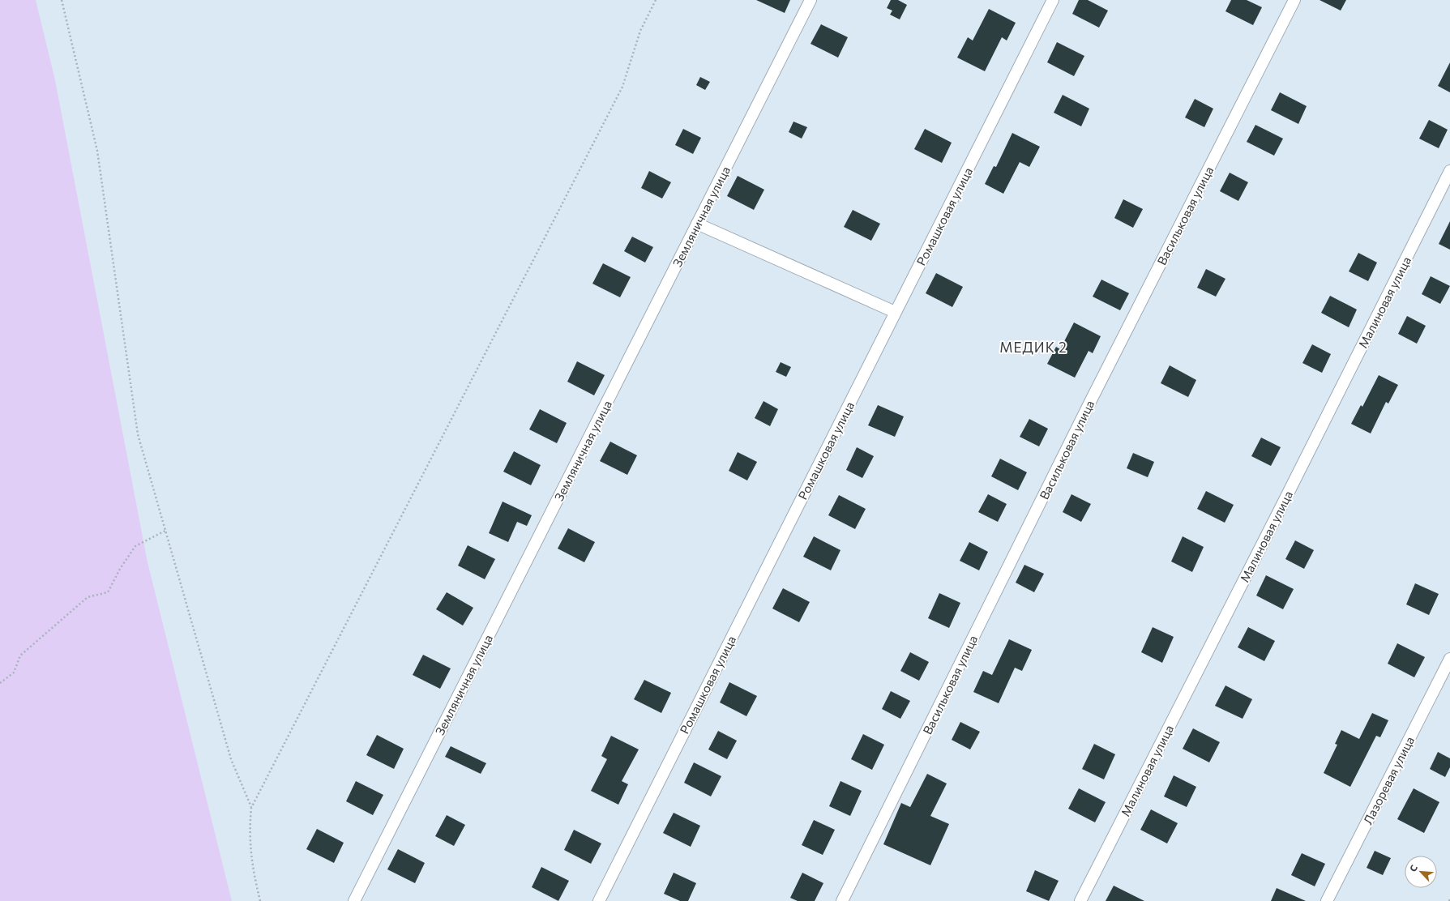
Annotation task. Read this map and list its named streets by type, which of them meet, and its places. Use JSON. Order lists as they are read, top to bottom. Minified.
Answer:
{"streets":{"street":["Васильковая улица","Земляничная улица","Ромашковая улица","Малиновая улица","Лазоревая улица"]},"districts":["МЕДИК 2"],"north":"top left"}
